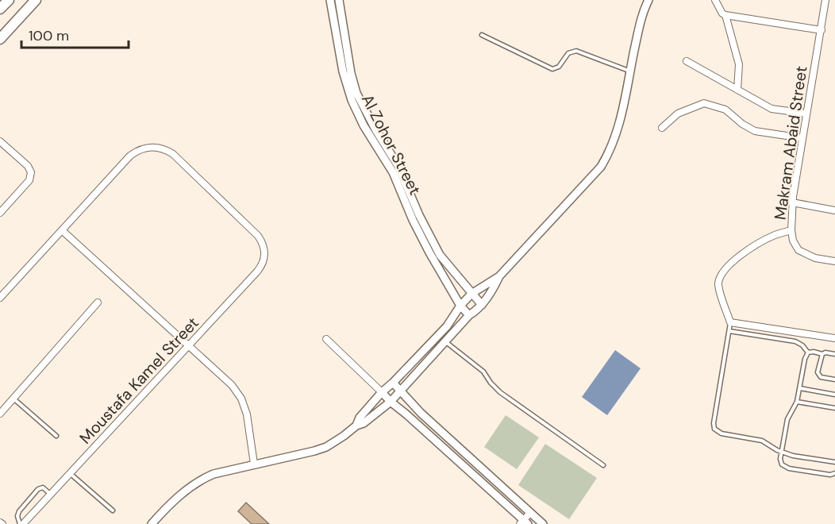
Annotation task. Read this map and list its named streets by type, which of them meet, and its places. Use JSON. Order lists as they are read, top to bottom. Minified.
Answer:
{"streets":{"street":["Makram Abaid Street","Al Zohor Street","Moustafa Kamel Street"]},"scale_bar":"100 m"}
